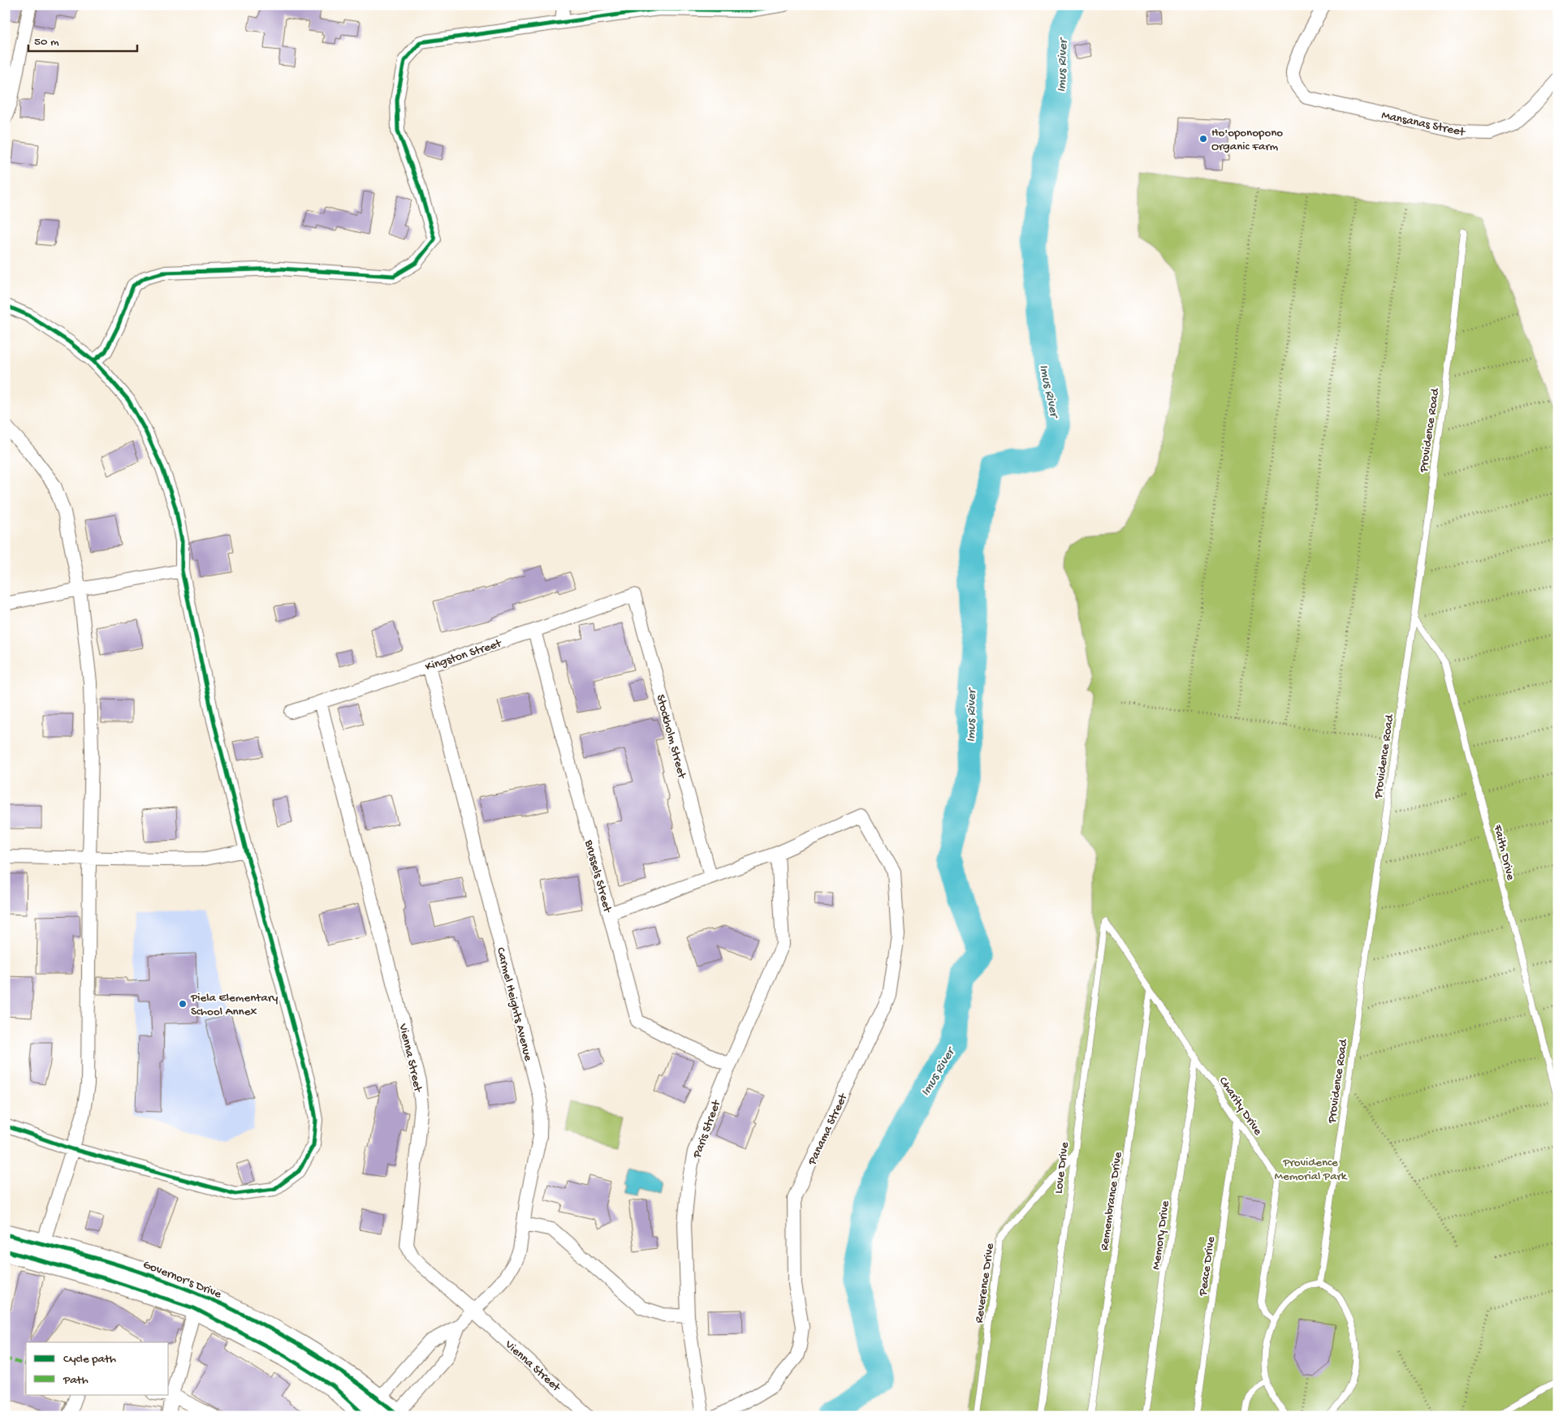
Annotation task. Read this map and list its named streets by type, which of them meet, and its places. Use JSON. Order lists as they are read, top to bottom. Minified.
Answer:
{"streets":{"highway":["Governor's Drive"],"street":["Mansanas Street","Kingston Street","Stockholm Street","Brussels Street","Carmel Heights Avenue","Vienna Street","Paris Street","Panama Street"],"lane":["Providence Road","Faith Drive","Charity Drive","Love Drive","Remembrance Drive","Memory Drive","Peace Drive","Reverence Drive"]},"crossings":[["Providence Road","Faith Drive"],["Kingston Street","Stockholm Street"],["Kingston Street","Brussels Street"],["Kingston Street","Carmel Heights Avenue"],["Kingston Street","Vienna Street"],["Brussels Street","Paris Street"],["Carmel Heights Avenue","Vienna Street"],["Carmel Heights Avenue","Governor's Drive"],["Charity Drive","Love Drive"],["Charity Drive","Remembrance Drive"],["Charity Drive","Memory Drive"],["Charity Drive","Peace Drive"],["Paris Street","Panama Street"],["Love Drive","Reverence Drive"]],"water":["Imus River"],"parks":["Providence Memorial Park"],"places":["Ho'oponopono Organic Farm","Piela Elementary School Annex"],"legend":["Cycle path","Path"],"scale_bar":"50 m"}
